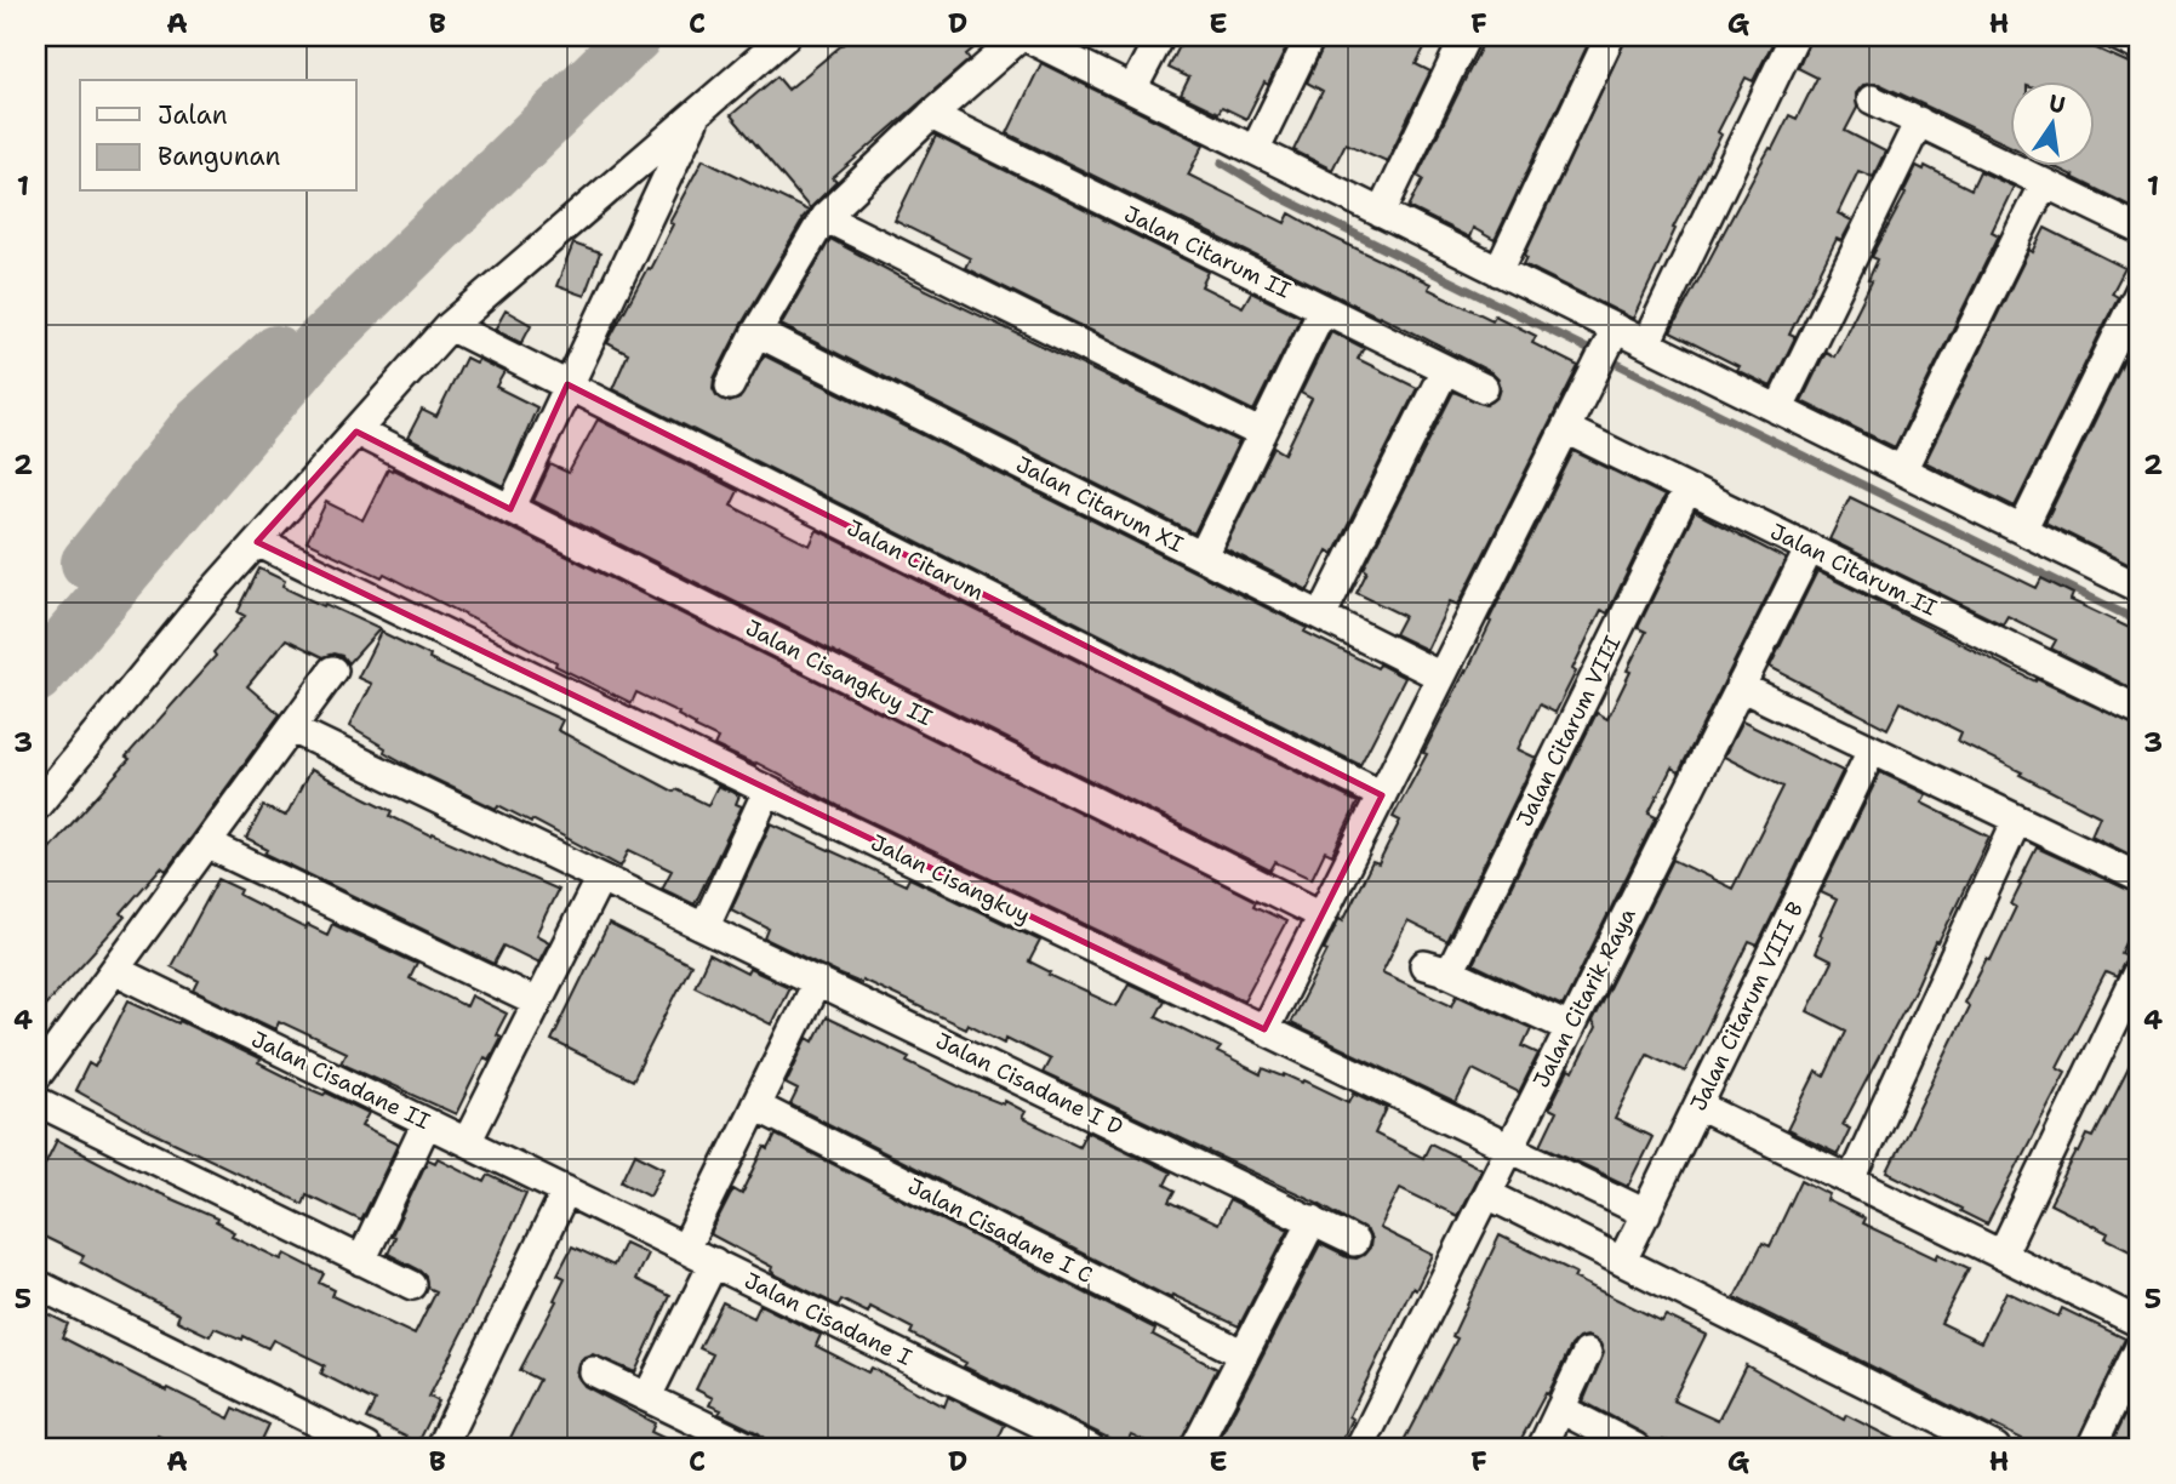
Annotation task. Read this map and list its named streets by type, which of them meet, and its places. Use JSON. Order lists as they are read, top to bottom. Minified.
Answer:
{"streets":{"street":["Jalan Citarum II","Jalan Citarum XI","Jalan Citarum","Jalan Cisangkuy II","Jalan Citarum VIII","Jalan Cisangkuy","Jalan Citarik Raya","Jalan Citarum VIII B","Jalan Cisadane II","Jalan Cisadane I D","Jalan Cisadane I C","Jalan Cisadane I"]},"crossings":[["Jalan Citarum II","Jalan Citarum VIII"],["Jalan Citarum II","Jalan Citarik Raya"],["Jalan Citarum VIII","Jalan Citarik Raya"],["Jalan Cisangkuy","Jalan Citarik Raya"],["Jalan Cisangkuy","Jalan Citarum VIII B"],["Jalan Cisadane II","Jalan Cisadane I"]],"legend":["Jalan","Bangunan"],"north":"top","grid":{"columns":["A","B","C","D","E","F","G","H"],"rows":["1","2","3","4","5"]}}
